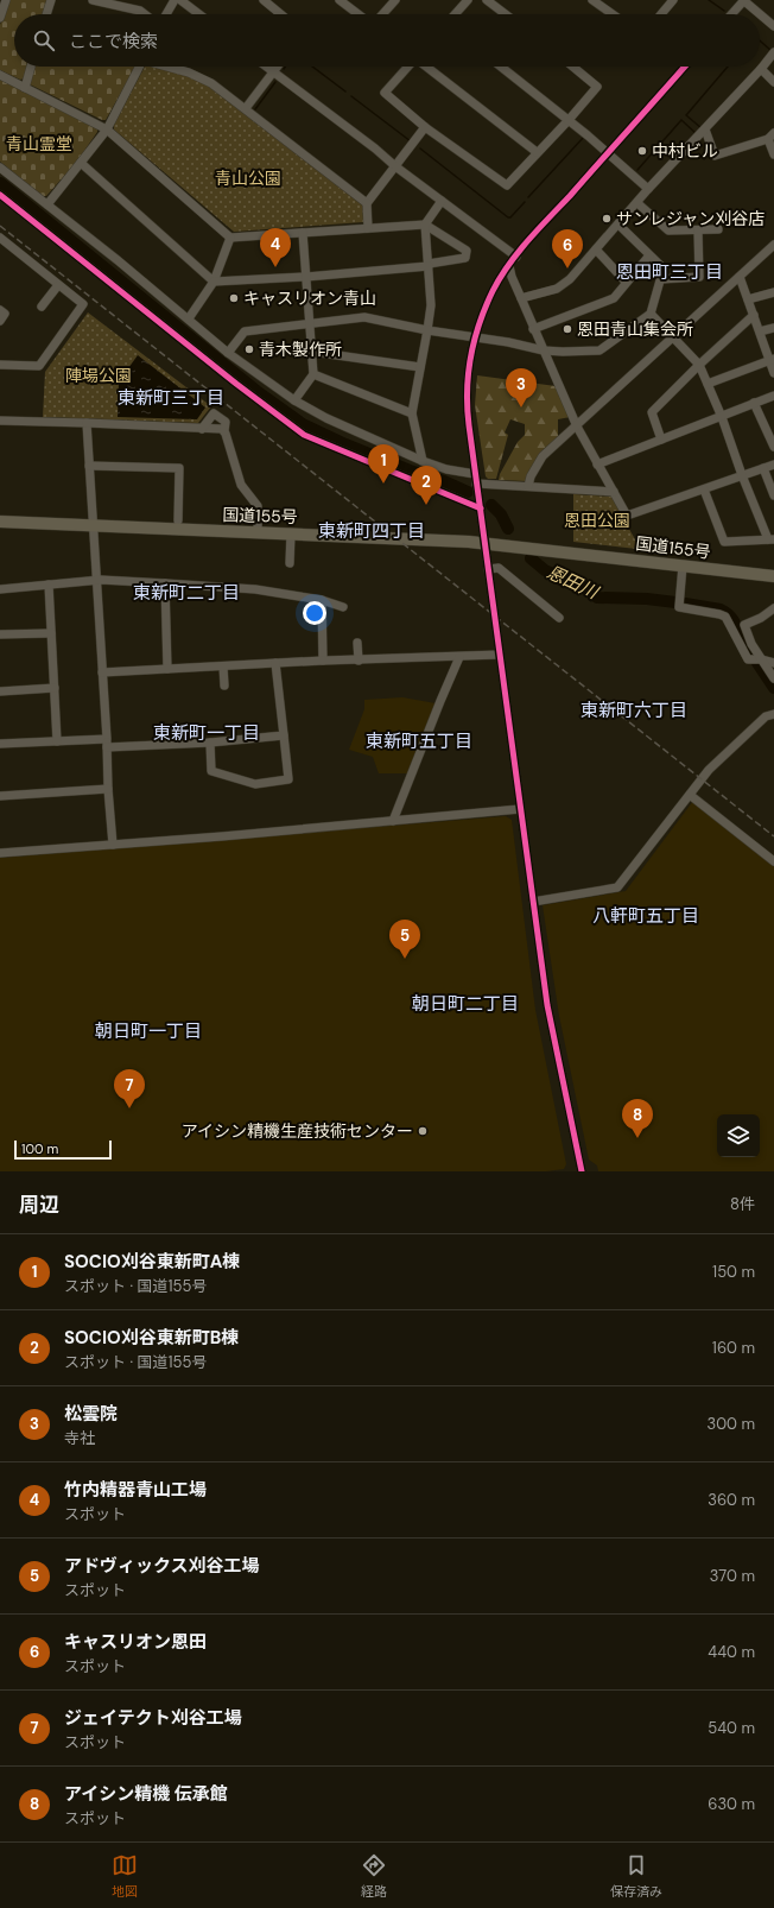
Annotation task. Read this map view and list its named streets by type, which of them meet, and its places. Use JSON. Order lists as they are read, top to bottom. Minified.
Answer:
{"streets":{"highway":["国道155号"]},"districts":["恩田町三丁目","東新町三丁目","東新町四丁目","東新町二丁目","東新町六丁目","東新町一丁目","東新町五丁目","八軒町五丁目","朝日町二丁目","朝日町一丁目"],"water":["恩田川"],"parks":["青山霊堂","青山公園","陣場公園","恩田公園"],"places":["中村ビル","サンレジャン刈谷店","キャスリオン青山","恩田青山集会所","青木製作所","アイシン精機生産技術センター"],"scale_bar":"100 m","page":{"search":"ここで検索","pins":["4","6","3","1","2","5","7","8"],"scale":"100 m","heading":["周辺","8件"],"list":[{"mark":"1","name":"SOCIO刈谷東新町A棟","note":"スポット · 国道155号","value":"150 m"},{"mark":"2","name":"SOCIO刈谷東新町B棟","note":"スポット · 国道155号","value":"160 m"},{"mark":"3","name":"松雲院","note":"寺社","value":"300 m"},{"mark":"4","name":"竹内精器青山工場","note":"スポット","value":"360 m"},{"mark":"5","name":"アドヴィックス刈谷工場","note":"スポット","value":"370 m"},{"mark":"6","name":"キャスリオン恩田","note":"スポット","value":"440 m"},{"mark":"7","name":"ジェイテクト刈谷工場","note":"スポット","value":"540 m"},{"mark":"8","name":"アイシン精機 伝承館","note":"スポット","value":"630 m"}],"nav":["地図","経路","保存済み"]}}
